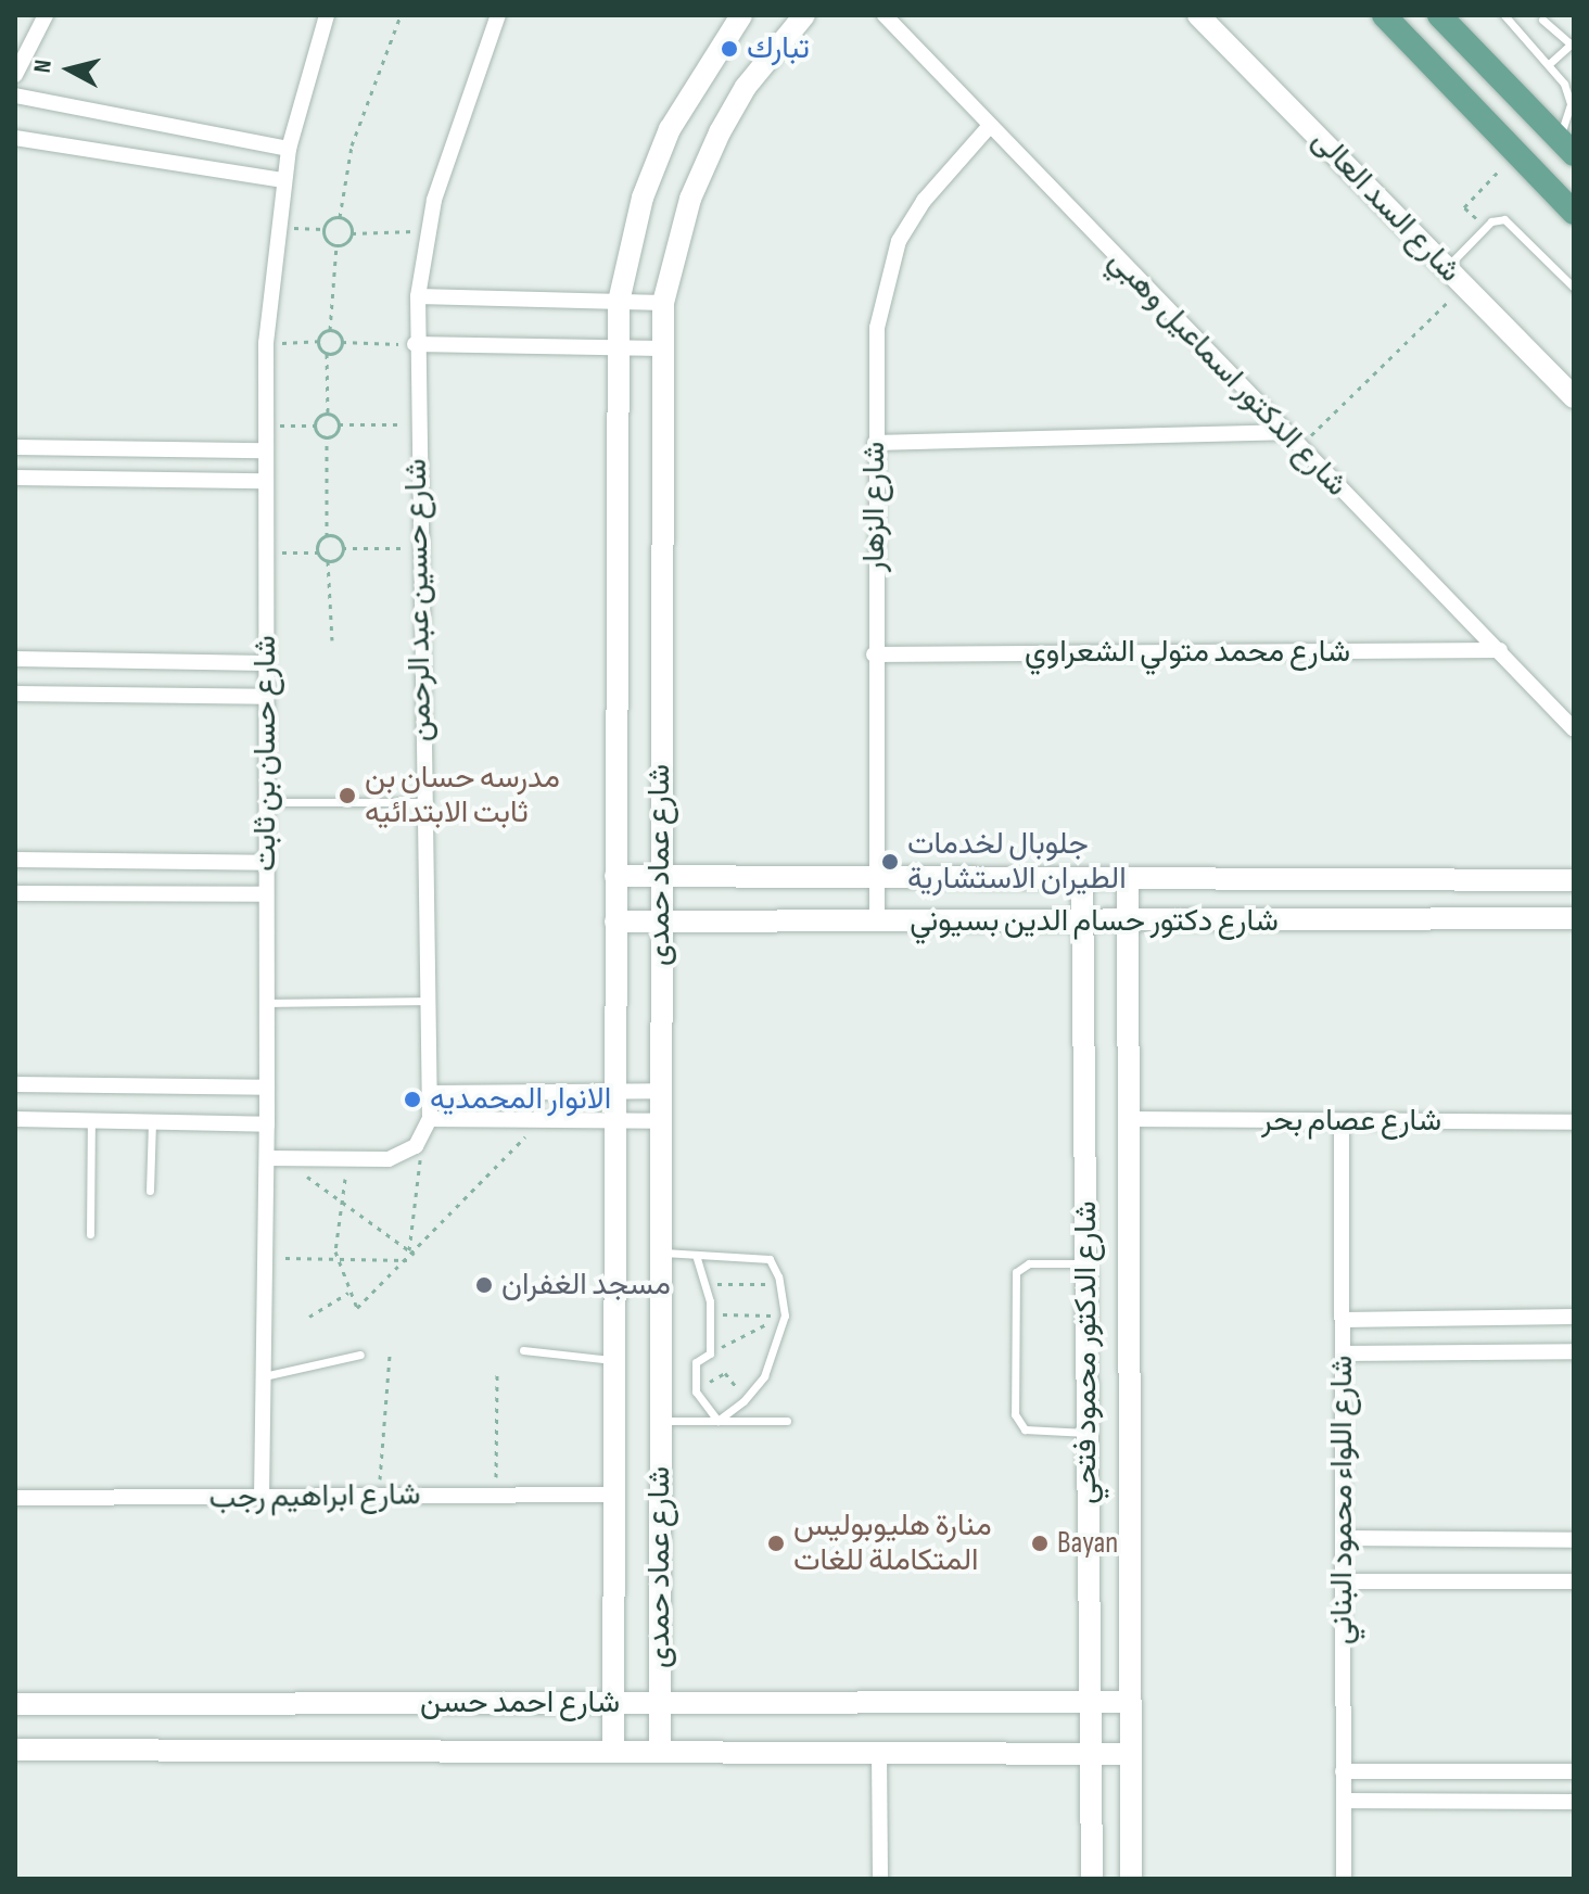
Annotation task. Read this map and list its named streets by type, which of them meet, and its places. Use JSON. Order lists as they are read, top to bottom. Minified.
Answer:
{"streets":{"street":["شارع السد العالى","شارع الدكتور اسماعيل وهبي","شارع الزهار","شارع حسين عبد الرحمن","شارع محمد متولي الشعراوي","شارع حسان بن ثابت","شارع عماد حمدى","شارع دكتور حسام الدين بسيوني","شارع عصام بحر","شارع الدكتور محمود فتحي","شارع ابراهيم رجب","شارع اللواء محمود البناني","شارع احمد حسن"]},"crossings":[["شارع الدكتور اسماعيل وهبي","شارع الزهار"],["شارع الدكتور اسماعيل وهبي","شارع محمد متولي الشعراوي"],["شارع الزهار","شارع محمد متولي الشعراوي"],["شارع الزهار","شارع دكتور حسام الدين بسيوني"],["شارع حسان بن ثابت","شارع ابراهيم رجب"],["شارع عماد حمدى","شارع دكتور حسام الدين بسيوني"],["شارع عماد حمدى","شارع ابراهيم رجب"],["شارع عماد حمدى","شارع احمد حسن"],["شارع دكتور حسام الدين بسيوني","شارع الدكتور محمود فتحي"],["شارع عصام بحر","شارع الدكتور محمود فتحي"],["شارع عصام بحر","شارع اللواء محمود البناني"],["شارع الدكتور محمود فتحي","شارع احمد حسن"]],"places":["تبارك","مدرسه حسان بن ثابت الابتدائيه","جلوبال لخدمات الطيران الاستشارية","الانوار المحمديه","مسجد الغفران","منارة هليوبوليس المتكاملة للغات","Bayan"],"north":"left"}
